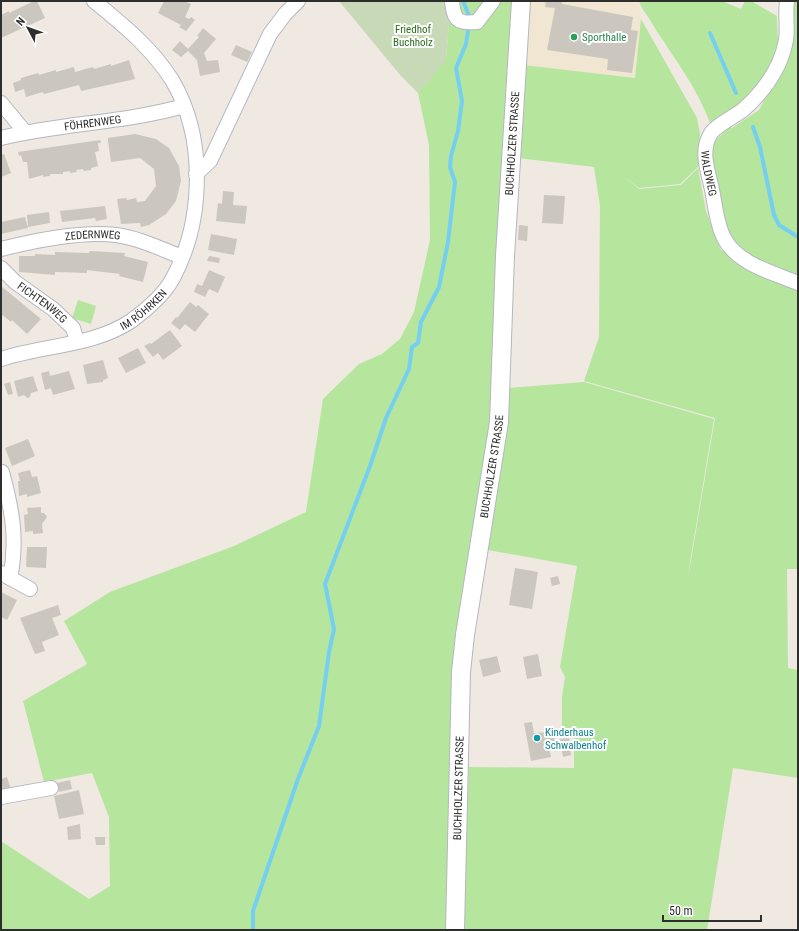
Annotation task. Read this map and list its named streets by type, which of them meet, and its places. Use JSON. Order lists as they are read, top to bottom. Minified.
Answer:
{"streets":{"street":["FÖHRENWEG","BUCHHOLZER STRASSE","WALDWEG","ZEDERNWEG","FICHTENWEG","IM RÖHRKEN"]},"crossings":[["FÖHRENWEG","IM RÖHRKEN"],["ZEDERNWEG","IM RÖHRKEN"],["FICHTENWEG","IM RÖHRKEN"]],"parks":["Friedhof Buchholz"],"places":["Sporthalle","Kinderhaus Schwalbenhof"],"scale_bar":"50 m","north":"top left"}
